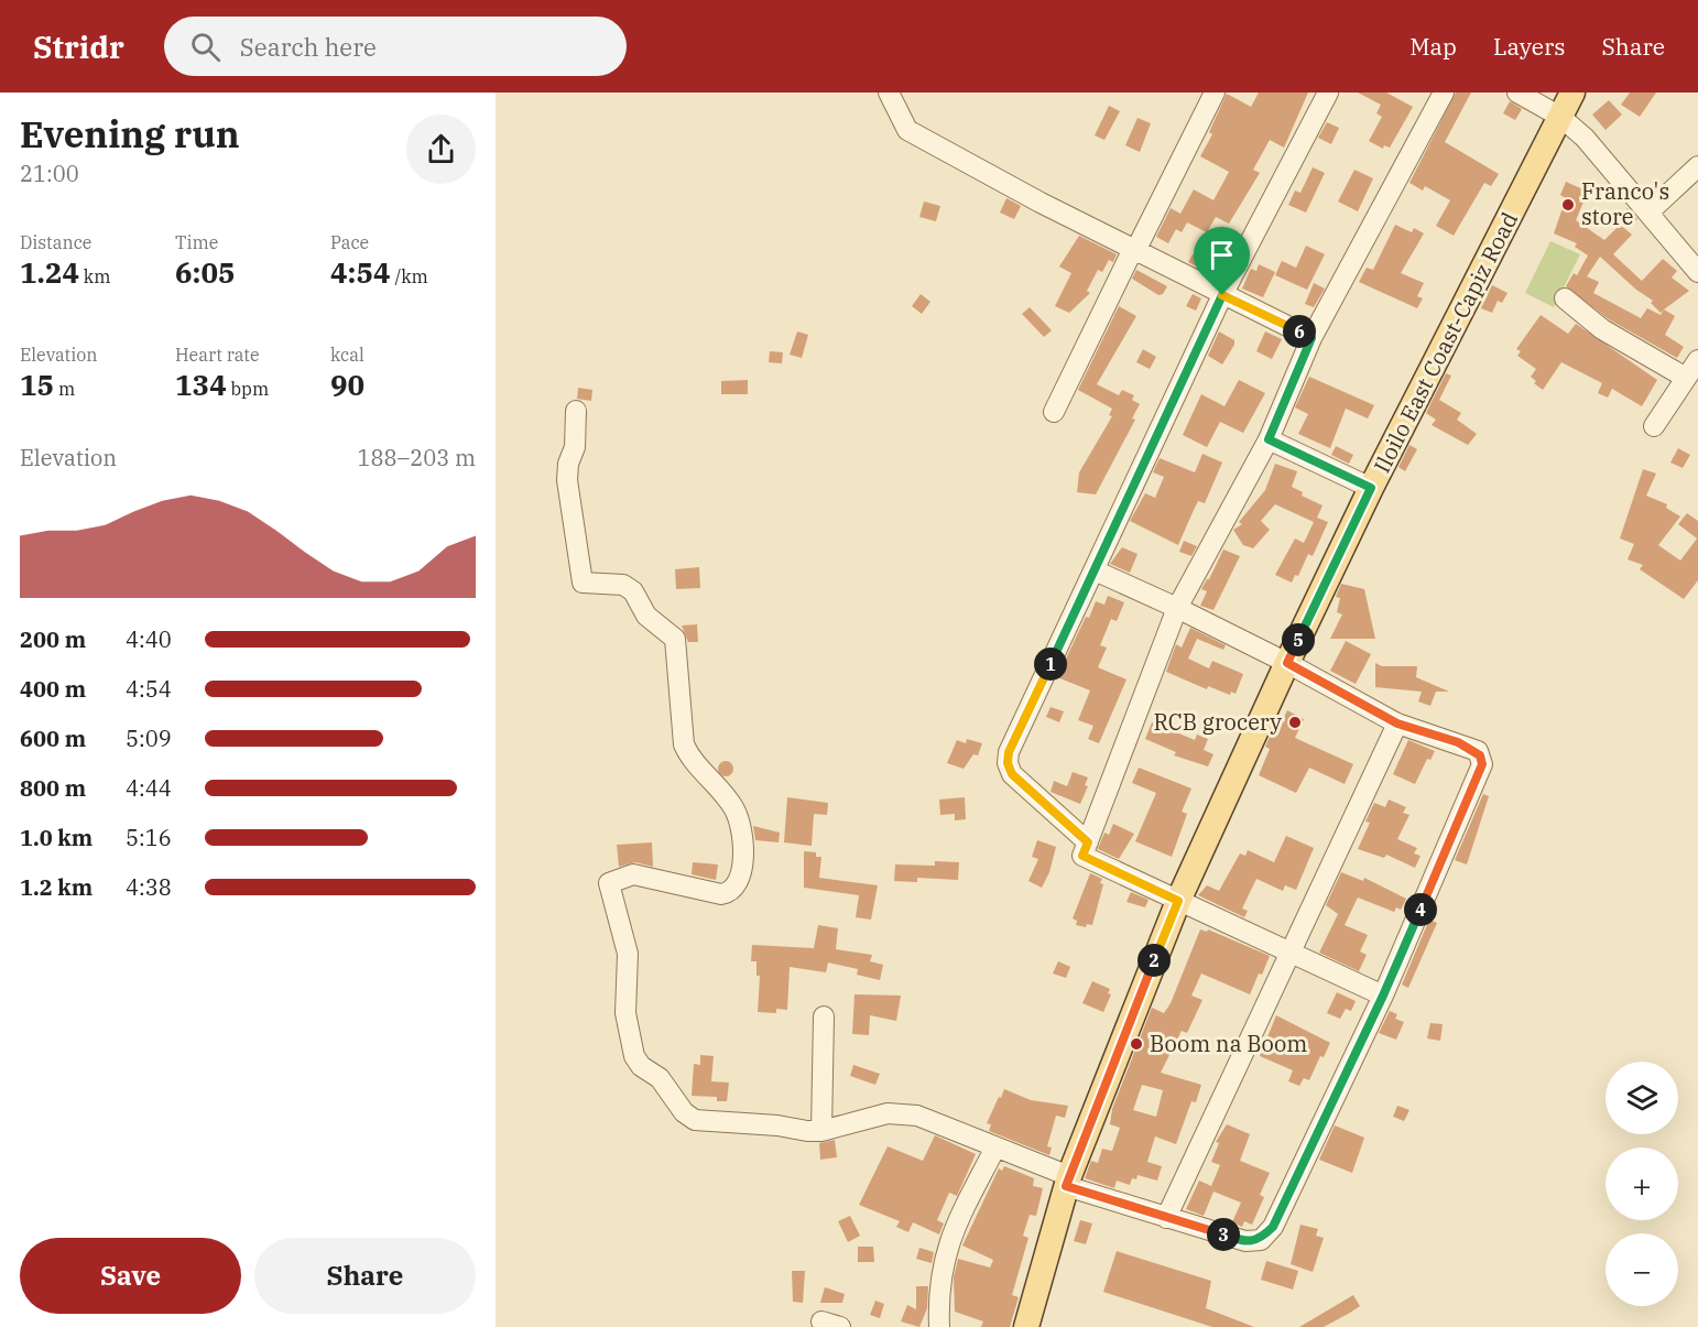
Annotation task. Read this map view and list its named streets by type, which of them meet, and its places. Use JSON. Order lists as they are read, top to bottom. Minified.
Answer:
{"streets":{"main road":["Iloilo East Coast-Capiz Road"]},"places":["Franco's store","RCB grocery","Boom na Boom"],"page":{"header":"Stridr","search":"Search here","nav":["Map","Layers","Share"],"heading":["Evening run","21:00"],"stats":[["Distance","1.24 km"],["Time","6:05"],["Pace","4:54 /km"],["Elevation","15 m"],["Heart rate","134 bpm"],["kcal","90"]],"pins":["6","5","1","4","2","3"],"chart":["Elevation","188–203 m"],"list":[{"name":"200 m","note":"4:40"},{"name":"400 m","note":"4:54"},{"name":"600 m","note":"5:09"},{"name":"800 m","note":"4:44"},{"name":"1.0 km","note":"5:16"},{"name":"1.2 km","note":"4:38"}],"map_buttons":["+","−"],"buttons":["Save","Share"]}}
